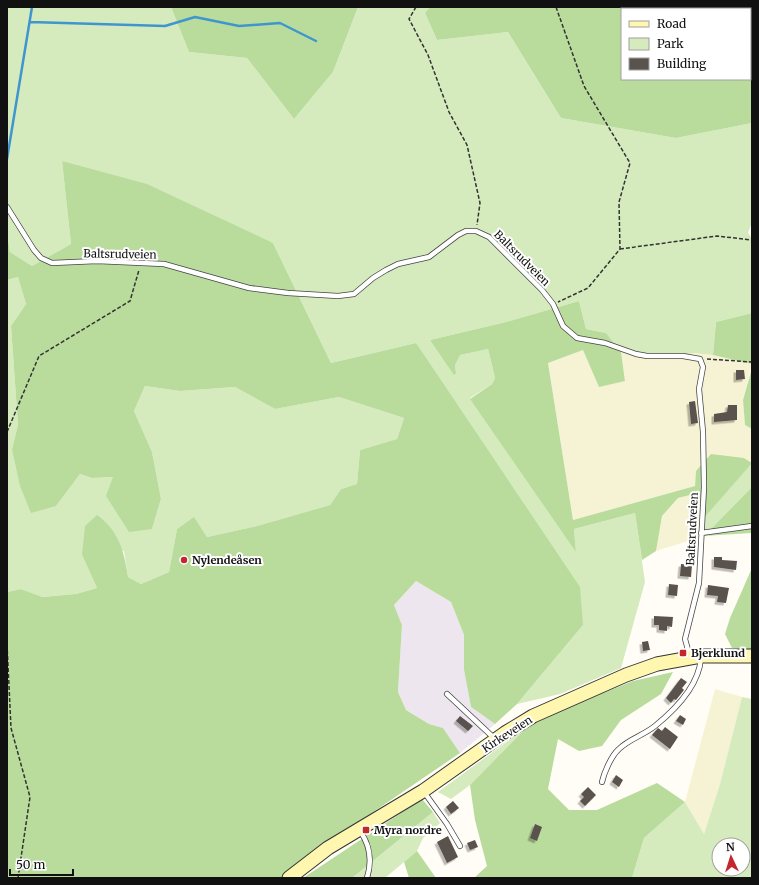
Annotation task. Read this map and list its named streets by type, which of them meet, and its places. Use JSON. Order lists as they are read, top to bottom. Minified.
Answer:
{"streets":{"main road":["Kirkeveien"],"lane":["Baltsrudveien"]},"crossings":[["Baltsrudveien","Kirkeveien"]],"places":{"other":["Nylendeåsen"],"transit":["Bjerklund","Myra nordre"]},"legend":["Road","Park","Building"],"scale_bar":"50 m","north":"top"}
